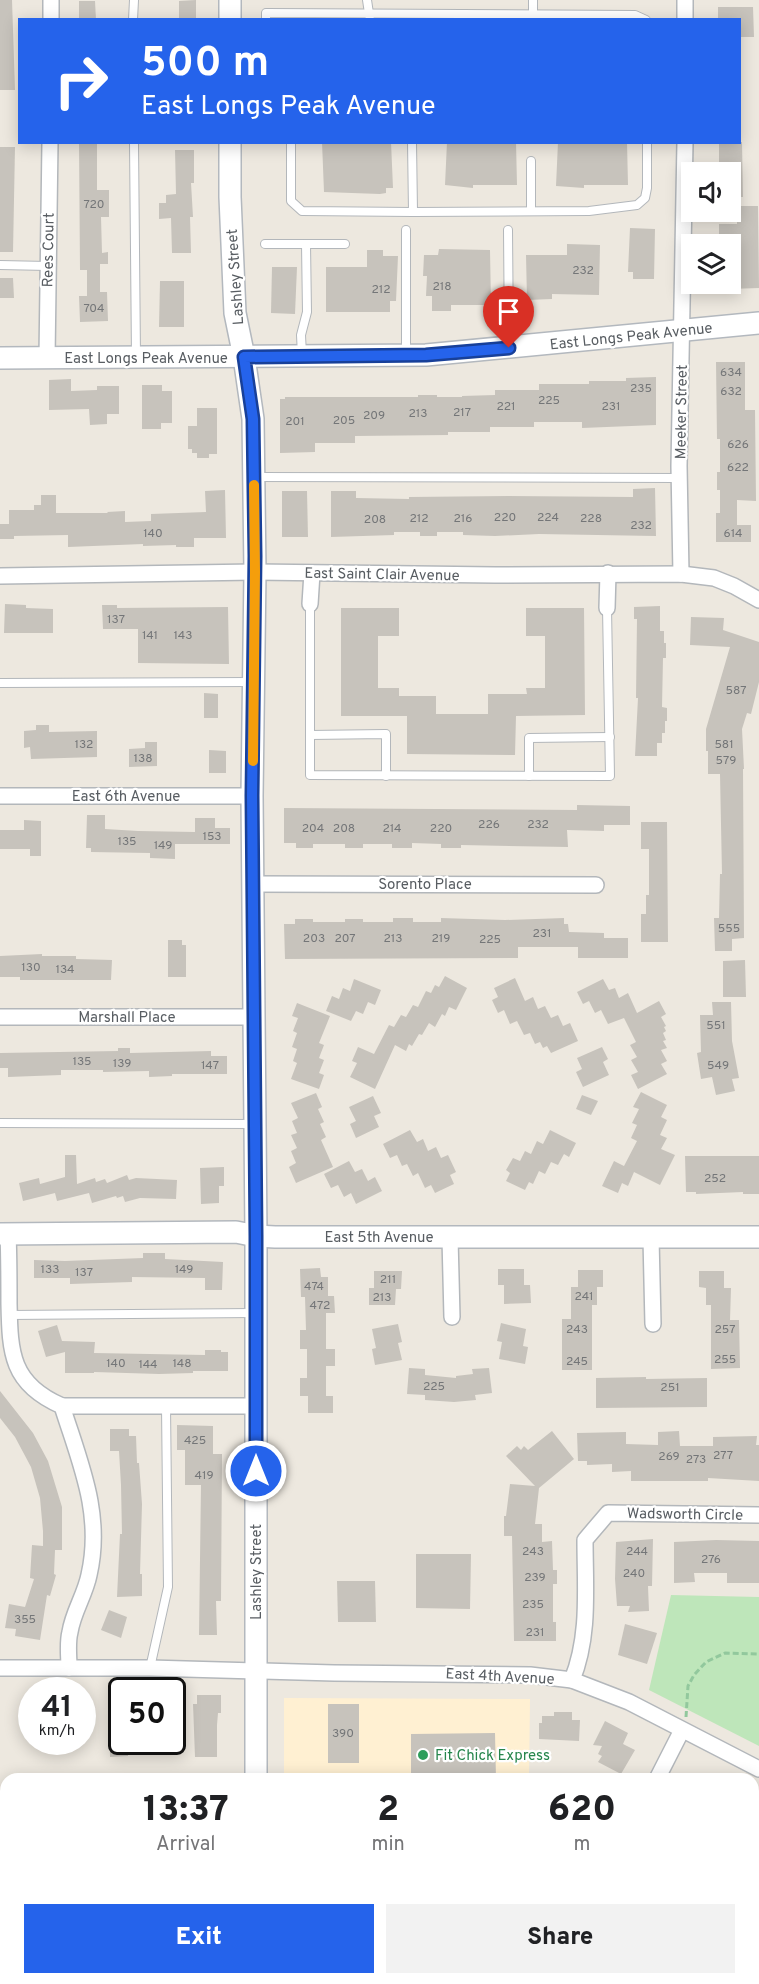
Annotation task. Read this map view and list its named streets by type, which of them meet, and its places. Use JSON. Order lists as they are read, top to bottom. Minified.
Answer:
{"streets":{"main road":["Lashley Street","East Longs Peak Avenue","East 5th Avenue"],"street":["Rees Court","Meeker Street","East Saint Clair Avenue","East 6th Avenue","Sorento Place","Marshall Place","Wadsworth Circle","East 4th Avenue"]},"crossings":[["Rees Court","East Longs Peak Avenue"],["Lashley Street","East Longs Peak Avenue"],["Lashley Street","East Saint Clair Avenue"],["Lashley Street","East 6th Avenue"],["Lashley Street","Sorento Place"],["Lashley Street","Marshall Place"],["Lashley Street","East 5th Avenue"],["Lashley Street","East 4th Avenue"],["East Longs Peak Avenue","Meeker Street"],["Meeker Street","East Saint Clair Avenue"],["Wadsworth Circle","East 4th Avenue"]],"places":["Fit Chick Express"],"house_numbers":["720","232","218","212","704","634","235","632","225","221","231","217","213","209","205","201","626","622","220","224","212","216","228","208","232","140","614","137","141","143","587","132","581","138","579","226","232","204","208","214","220","153","135","149","555","231","203","207","213","219","225","130","134","551","135","139","147","549","252","133","149","137","211","474","241","213","472","243","257","255","245","140","148","144","225","251","425","277","269","273","419","243","244","276","240","239","235","355","231","390"],"page":{"turn":["500 m","East Longs Peak Avenue"],"speed":"41 km/h","limit":"50","eta":["13:37","Arrival","2","min","620","m"],"buttons":["Exit","Share"]}}
